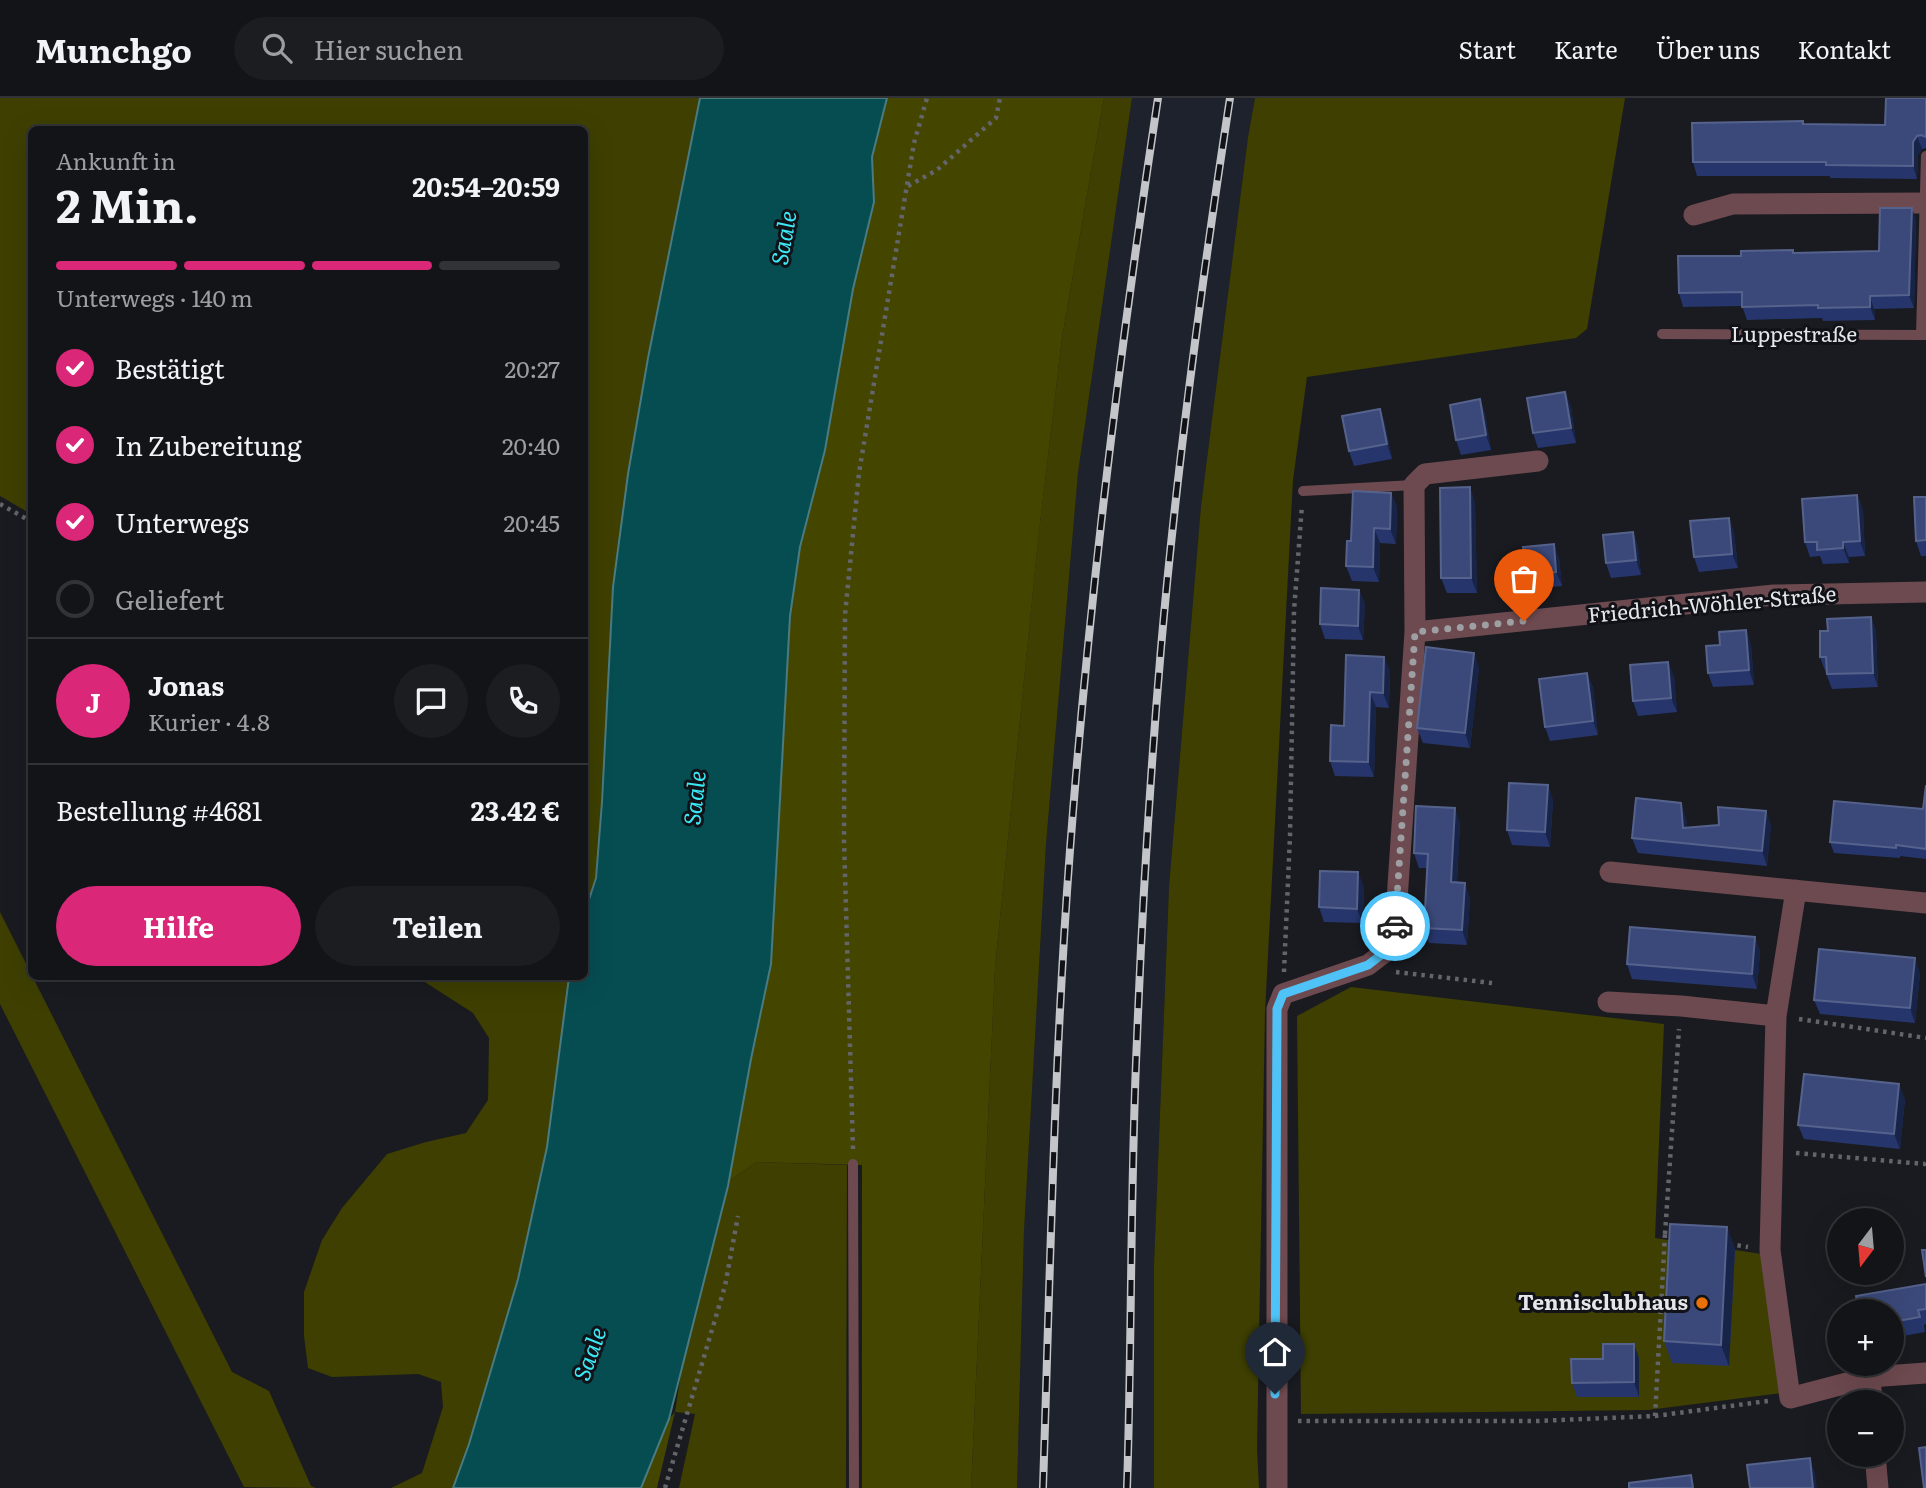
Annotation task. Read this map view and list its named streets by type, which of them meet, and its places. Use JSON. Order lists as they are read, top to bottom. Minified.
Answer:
{"streets":{"street":["Friedrich-Wöhler-Straße"],"lane":["Luppestraße"]},"water":["Saale"],"places":["Tennisclubhaus"],"north":"bottom","page":{"header":"Munchgo","search":"Hier suchen","nav":["Start","Karte","Über uns","Kontakt"],"heading":["2 Min.","Ankunft in","20:54–20:59"],"panel":["Jonas","Kurier · 4.8","Bestellung #4681","23.42 €"],"bar":"Unterwegs · 140 m","list":[["Bestätigt","20:27"],["In Zubereitung","20:40"],["Unterwegs","20:45"],"Geliefert"],"round":"J","buttons":["Hilfe","Teilen"],"map_buttons":["+","−"]}}
